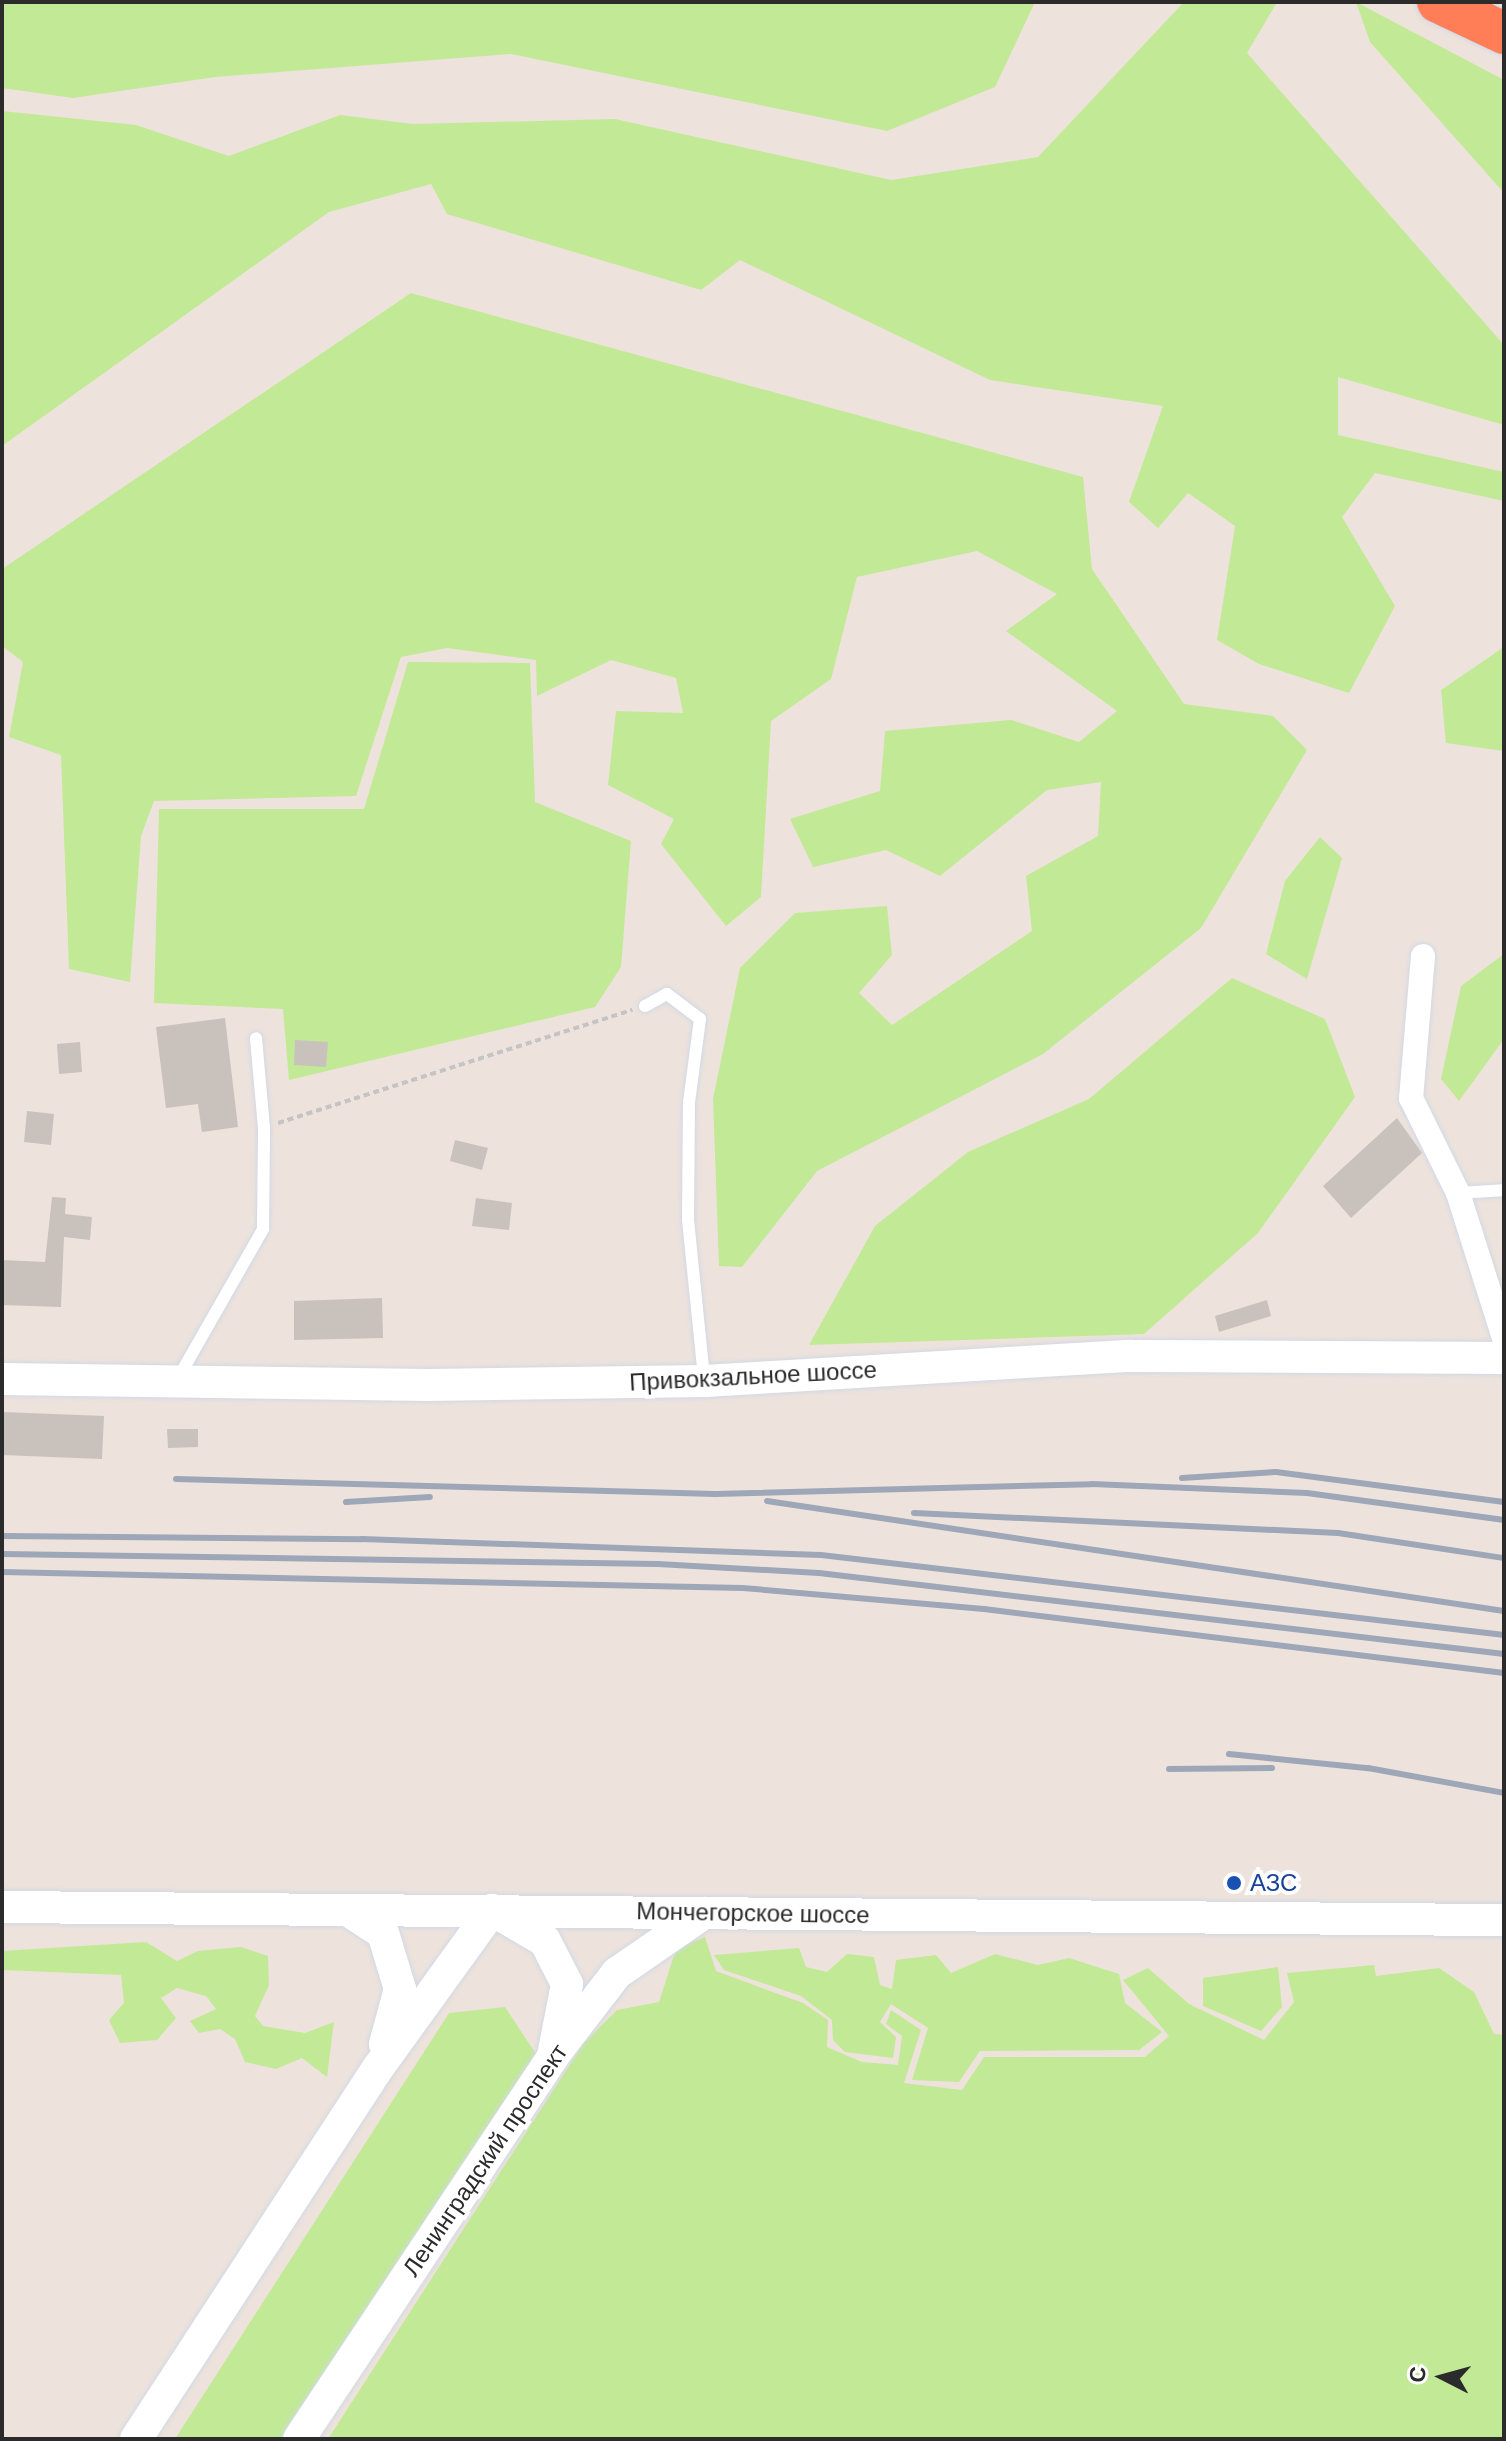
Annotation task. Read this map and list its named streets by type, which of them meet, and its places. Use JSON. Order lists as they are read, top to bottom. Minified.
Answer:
{"streets":{"street":["Привокзальное шоссе","Мончегорское шоссе","Ленинградский проспект"]},"crossings":[["Мончегорское шоссе","Ленинградский проспект"]],"places":["АЗС"],"north":"left"}
